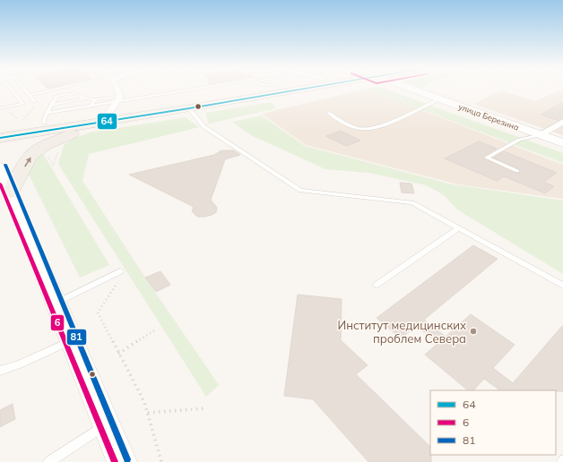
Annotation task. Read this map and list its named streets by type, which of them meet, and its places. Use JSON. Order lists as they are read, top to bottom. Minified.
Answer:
{"streets":{"main road":["улица Березина"]},"places":["Институт медицинских проблем Севера"],"lines":["transit line 64","transit line 81","transit line 6"],"legend":["64","6","81"]}
